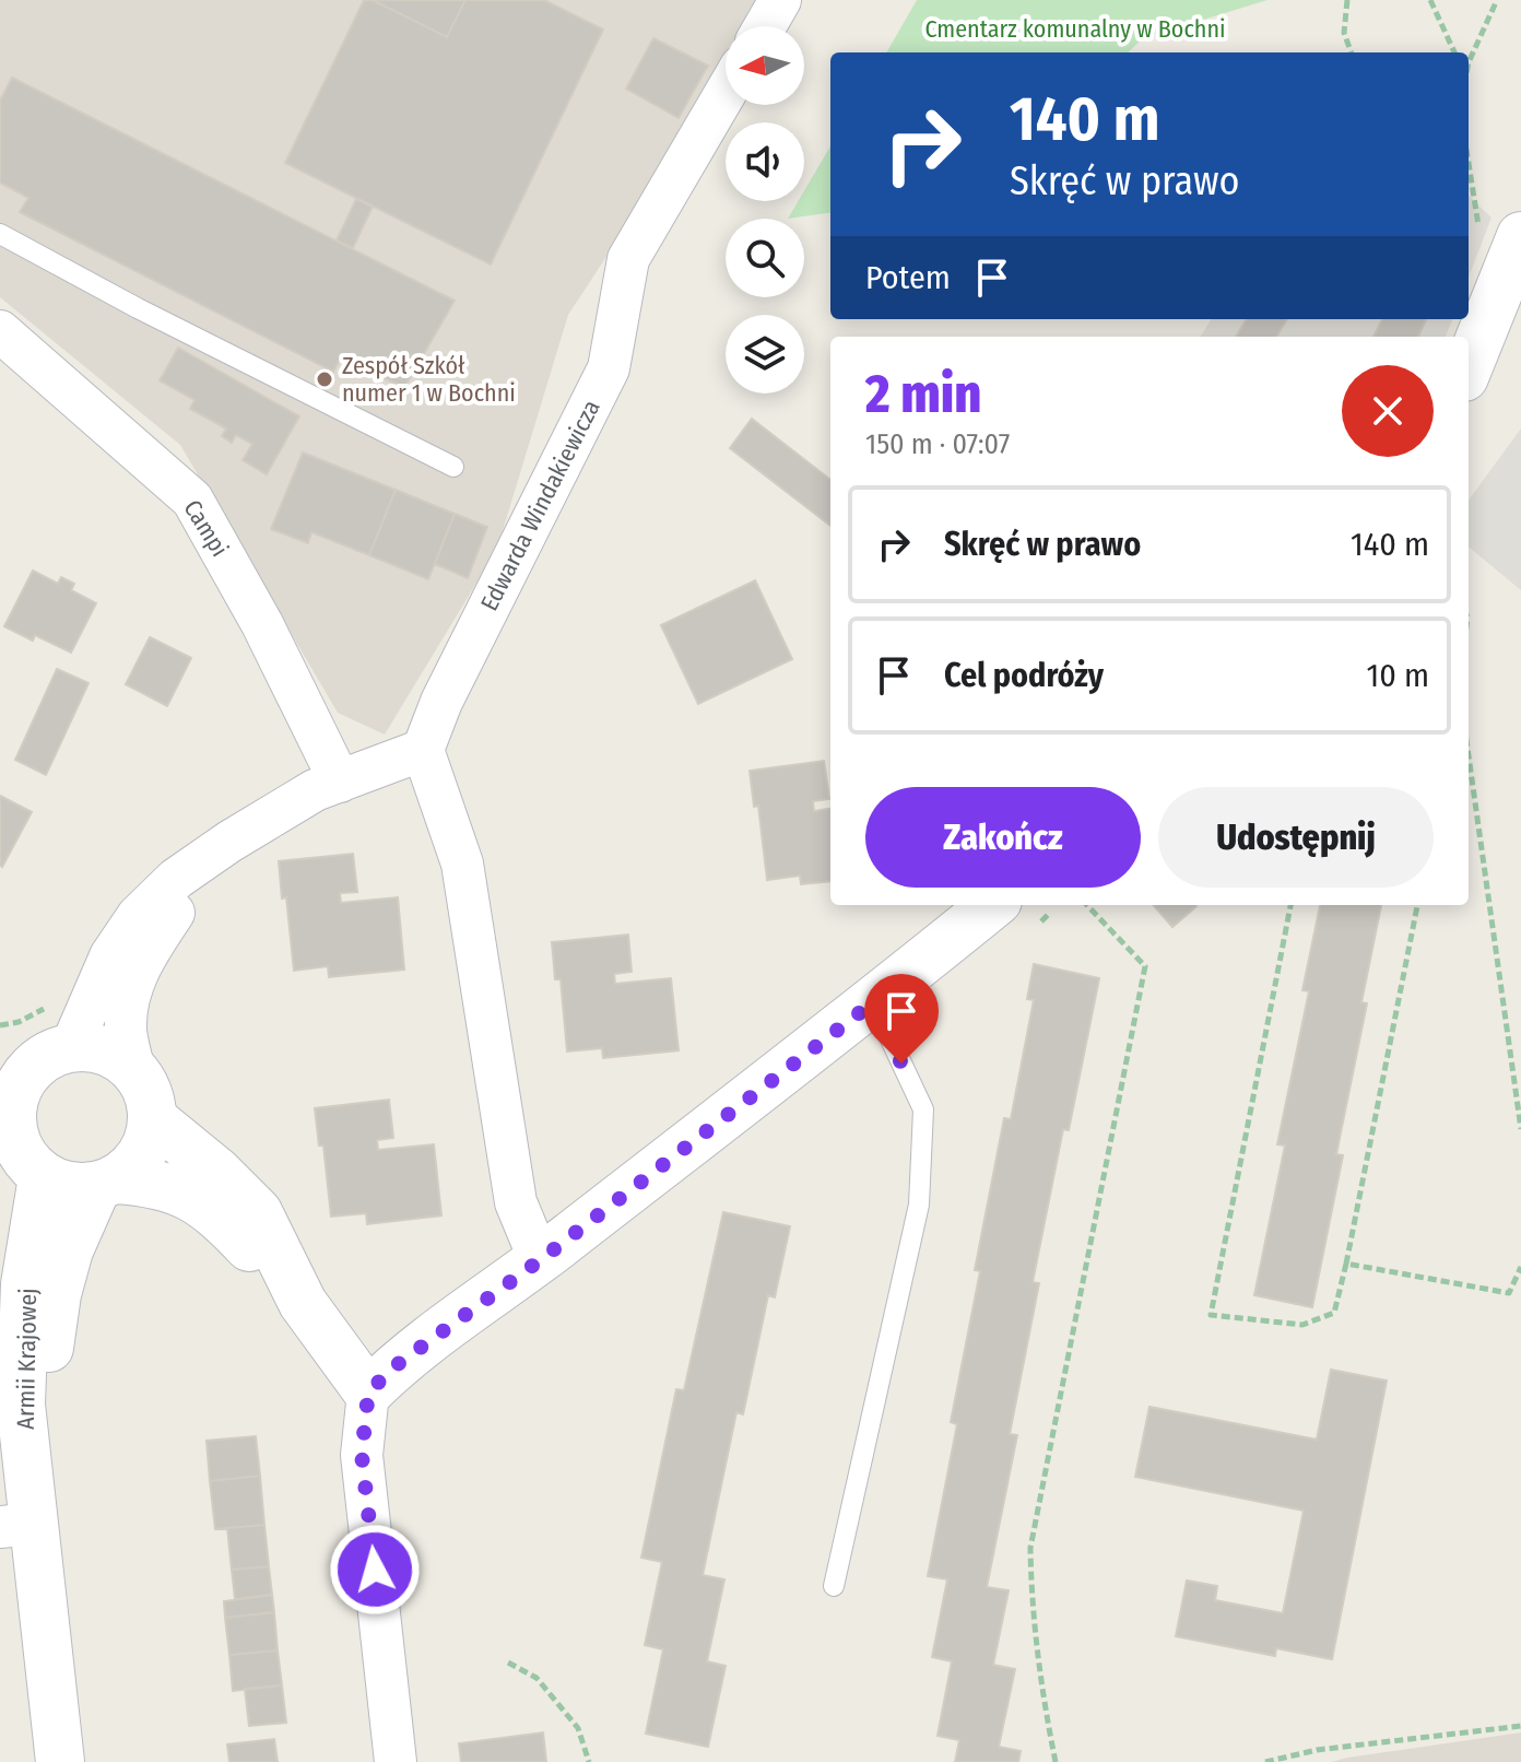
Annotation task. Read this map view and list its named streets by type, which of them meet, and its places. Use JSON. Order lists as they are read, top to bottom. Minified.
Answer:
{"streets":{"street":["Edwarda Windakiewicza","Campi","Armii Krajowej"]},"parks":["Cmentarz komunalny w Bochni"],"places":["Zespół Szkół numer 1 w Bochni"],"north":"left","page":{"turn":["140 m","Skręć w prawo"],"then":"Potem","heading":["2 min","150 m · 07:07"],"list":[{"name":"Skręć w prawo","value":"140 m"},{"name":"Cel podróży","value":"10 m"}],"buttons":["Zakończ","Udostępnij"]}}
